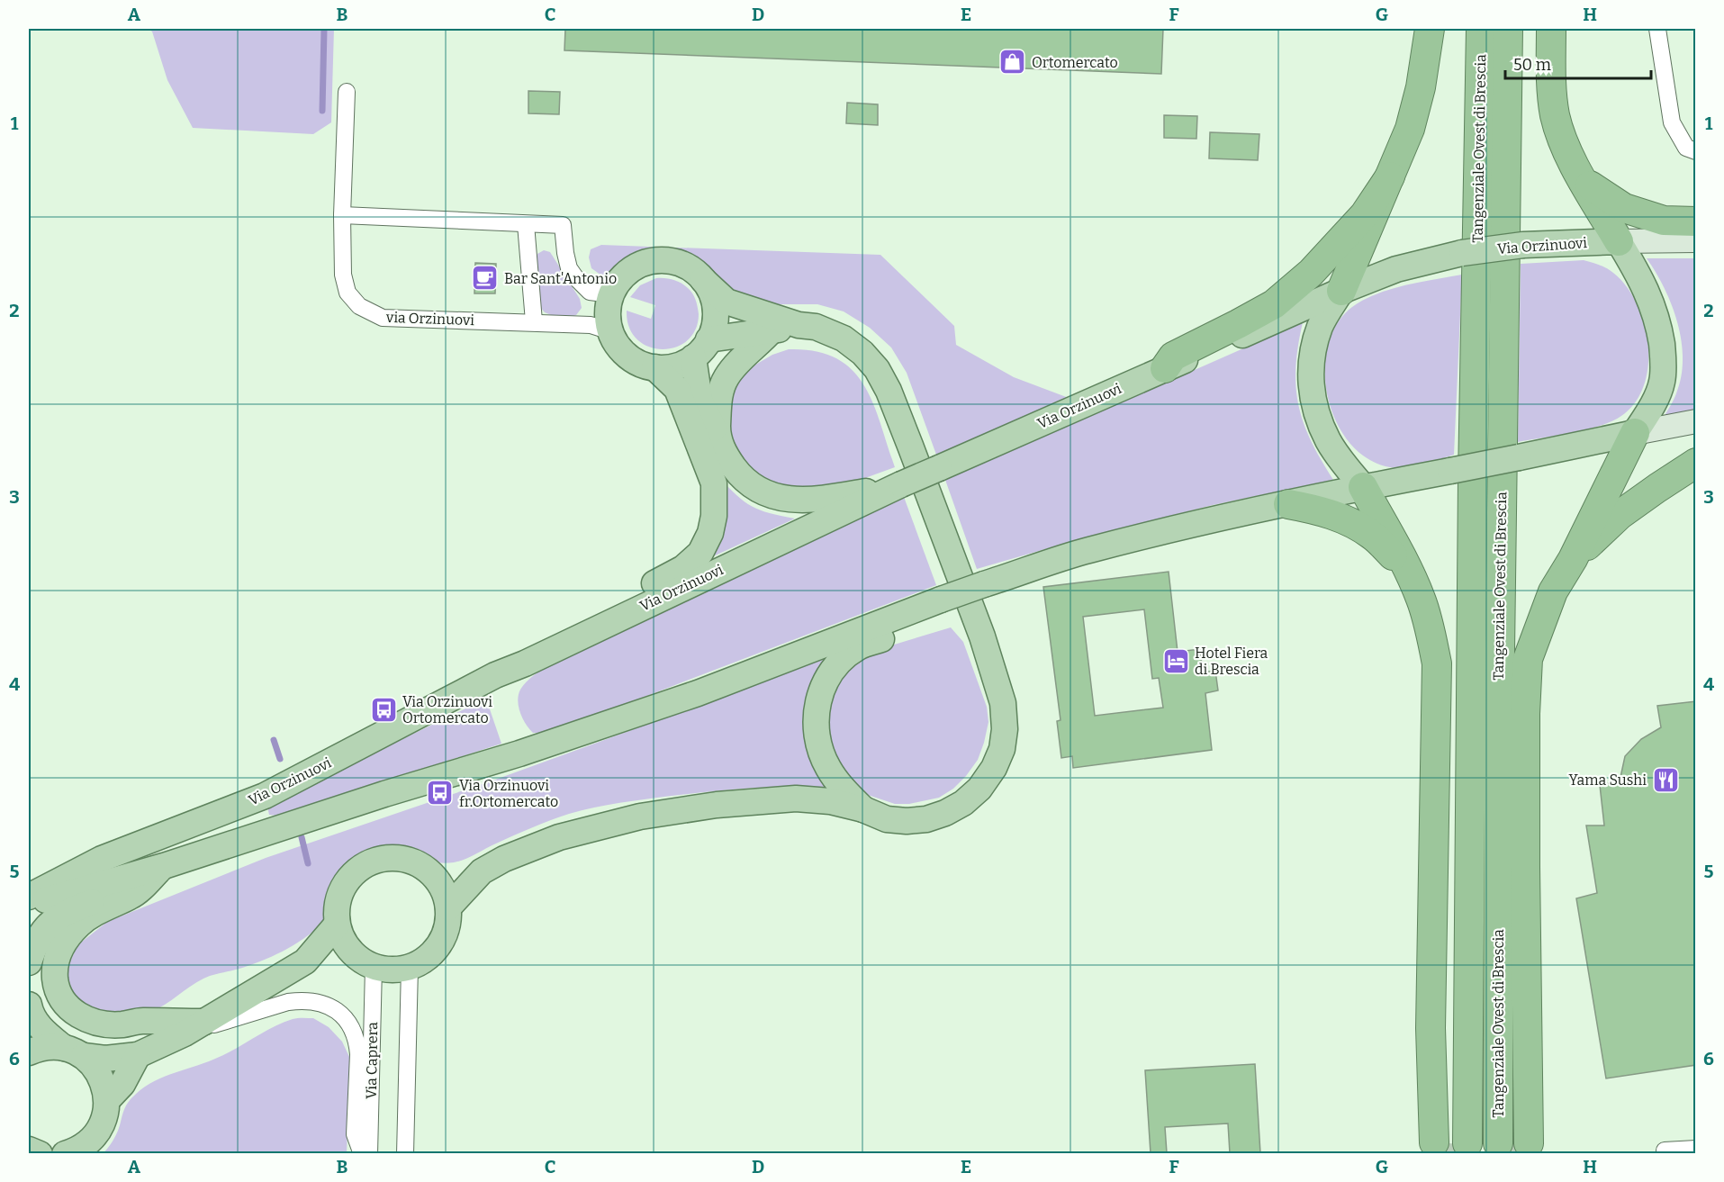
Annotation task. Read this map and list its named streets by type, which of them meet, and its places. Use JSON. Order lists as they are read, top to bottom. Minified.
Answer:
{"streets":{"highway":["Tangenziale Ovest di Brescia"],"main road":["Via Orzinuovi"],"street":["via Orzinuovi","Via Caprera"]},"places":{"shop":["Ortomercato"],"cafe":["Bar Sant'Antonio"],"hotel":["Hotel Fiera di Brescia"],"bus stop":["Via Orzinuovi Ortomercato","Via Orzinuovi fr.Ortomercato"],"restaurant":["Yama Sushi"]},"scale_bar":"50 m","grid":{"columns":["A","B","C","D","E","F","G","H"],"rows":["1","2","3","4","5","6"]}}
